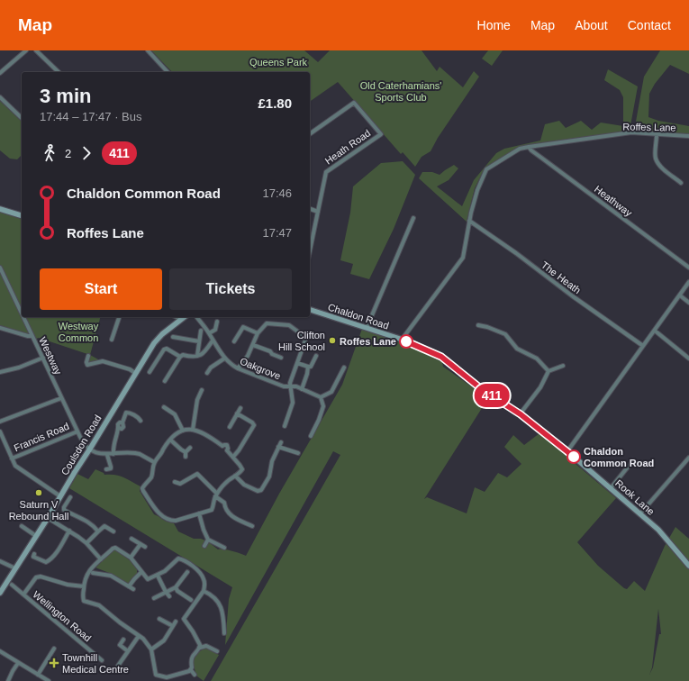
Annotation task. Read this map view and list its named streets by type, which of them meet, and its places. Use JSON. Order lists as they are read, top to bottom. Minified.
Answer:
{"streets":{"main road":["Chaldon Road","Coulsdon Road","Rook Lane"],"street":["Roffes Lane","Heath Road","Heathway","The Heath","Westway","Oakgrove","Francis Road","Wellington Road"]},"crossings":[["Roffes Lane","Heathway"],["Roffes Lane","The Heath"],["Roffes Lane","Chaldon Road"],["Roffes Lane","Rook Lane"],["Chaldon Road","Rook Lane"],["Westway","Francis Road"],["Westway","Coulsdon Road"]],"parks":["Queens Park","Old Caterhamians' Sports Club","Westway Common"],"places":{"other":["Clifton Hill School","Roffes Lane","Chaldon Common Road","Saturn V Rebound Hall"],"health":["Townhill Medical Centre"]},"lines":["bus line 411"],"page":{"header":"Map","nav":["Home","Map","About","Contact"],"on_map":"411","heading":["3 min","17:44 – 17:47 · Bus","£1.80"],"legs":["2","411"],"list":[{"name":"Chaldon Common Road","value":"17:46"},{"name":"Roffes Lane","value":"17:47"}],"buttons":["Start","Tickets"]}}
